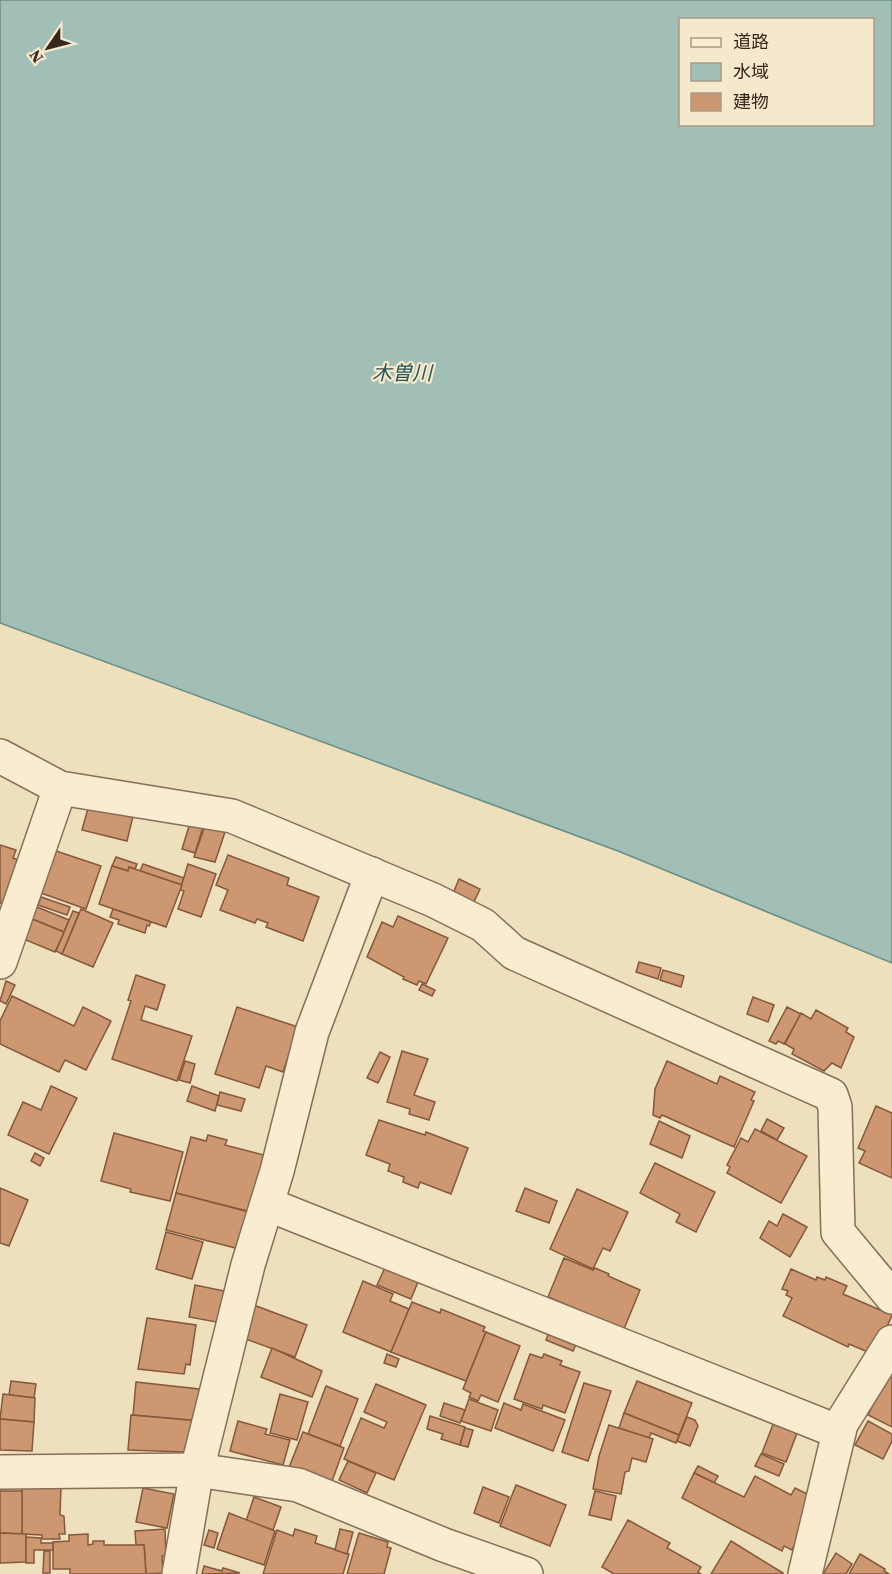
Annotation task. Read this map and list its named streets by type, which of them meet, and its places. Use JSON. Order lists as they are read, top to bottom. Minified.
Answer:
{"water":["木曽川"],"legend":["道路","水域","建物"],"north":"bottom left"}
